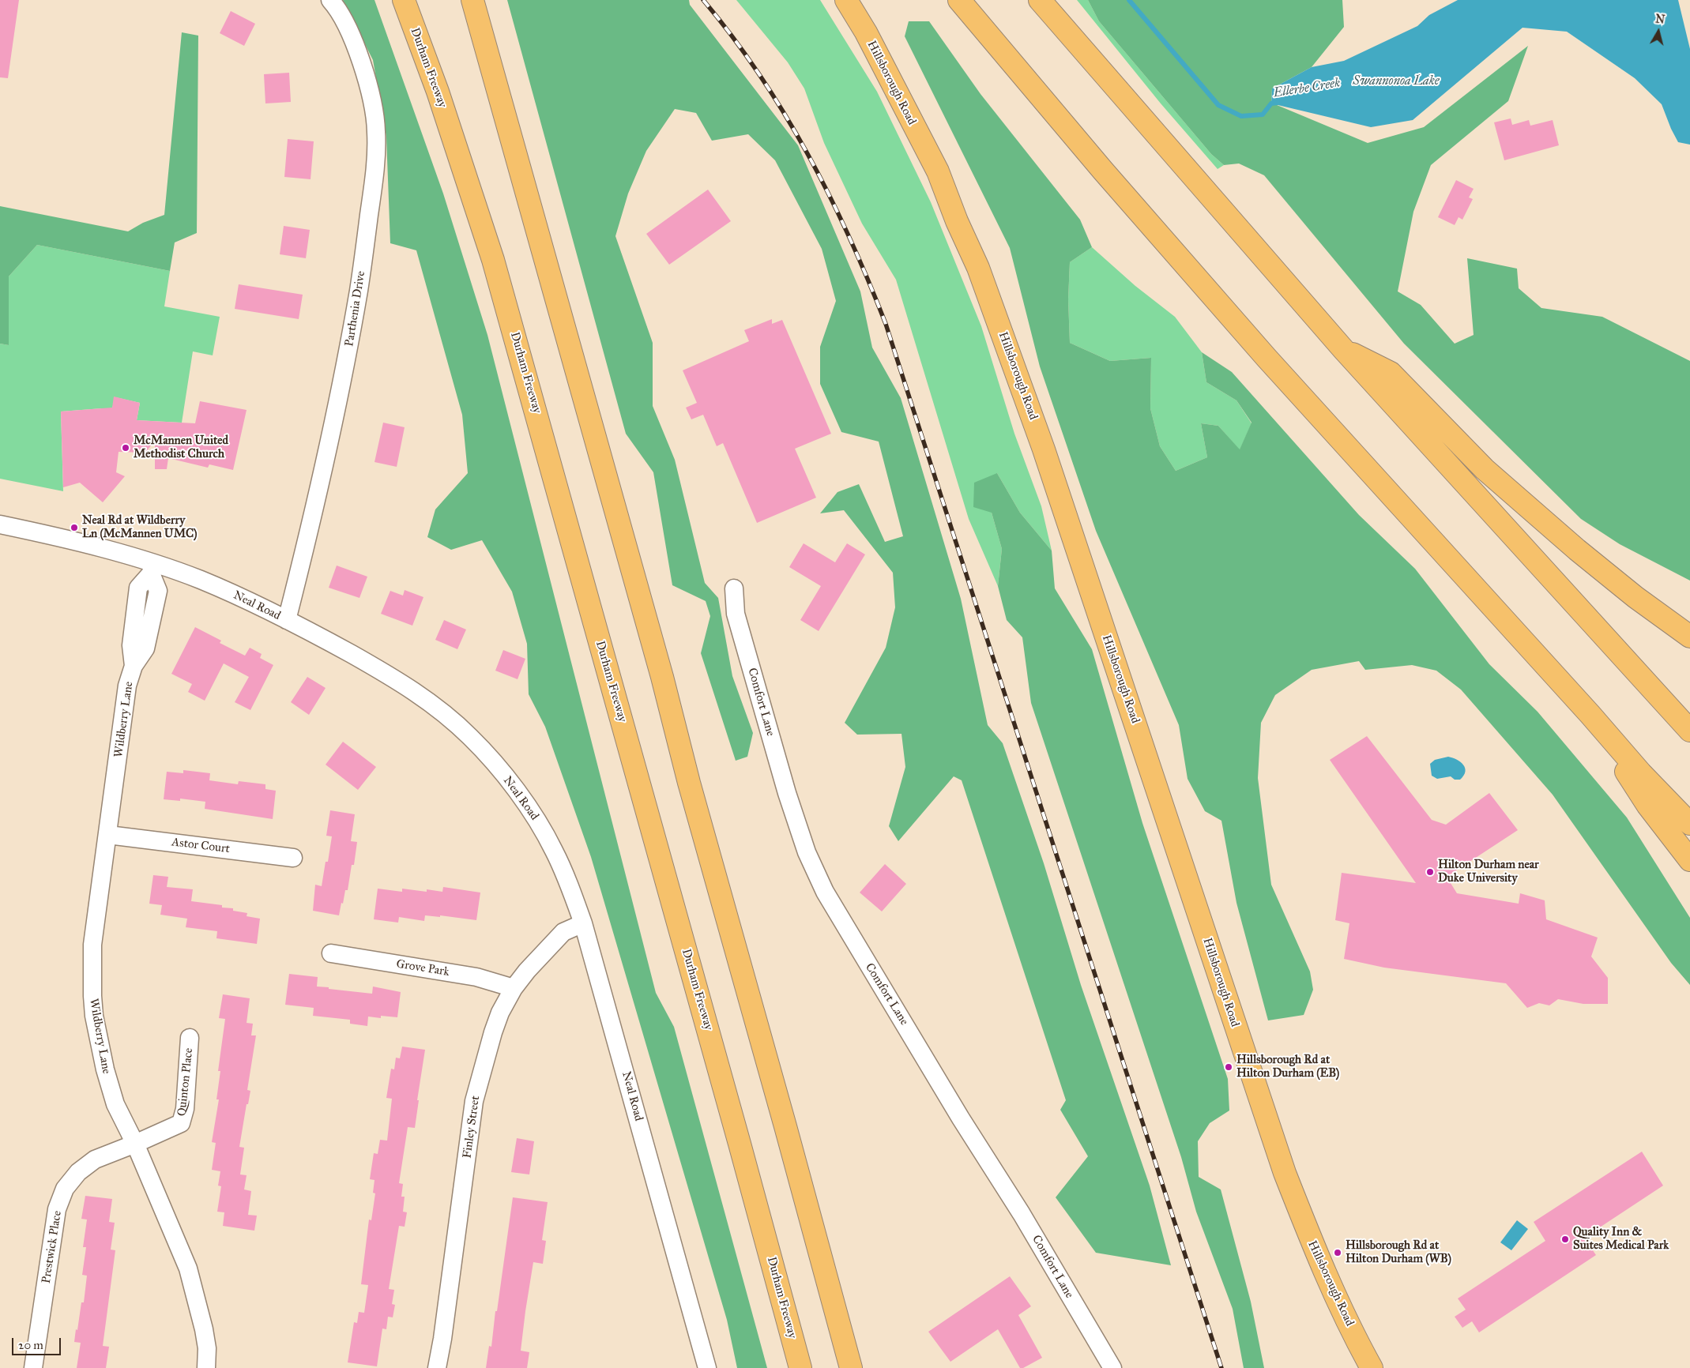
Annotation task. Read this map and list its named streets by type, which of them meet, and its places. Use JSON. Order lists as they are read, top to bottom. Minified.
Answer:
{"streets":{"main road":["Durham Freeway","Hillsborough Road"],"street":["Parthenia Drive","Neal Road","Comfort Lane","Wildberry Lane","Astor Court","Grove Park","Quinton Place","Finley Street","Prestwick Place"]},"crossings":[["Parthenia Drive","Neal Road"],["Neal Road","Wildberry Lane"],["Neal Road","Finley Street"],["Wildberry Lane","Astor Court"],["Wildberry Lane","Quinton Place"],["Wildberry Lane","Prestwick Place"],["Grove Park","Finley Street"],["Quinton Place","Prestwick Place"]],"water":["Swannonoa Lake","Ellerbe Creek"],"places":["McMannen United Methodist Church","Neal Rd at Wildberry Ln (McMannen UMC)","Hilton Durham near Duke University","Hillsborough Rd at Hilton Durham (EB)","Quality Inn & Suites Medical Park","Hillsborough Rd at Hilton Durham (WB)"],"scale_bar":"20 m","north":"top"}
